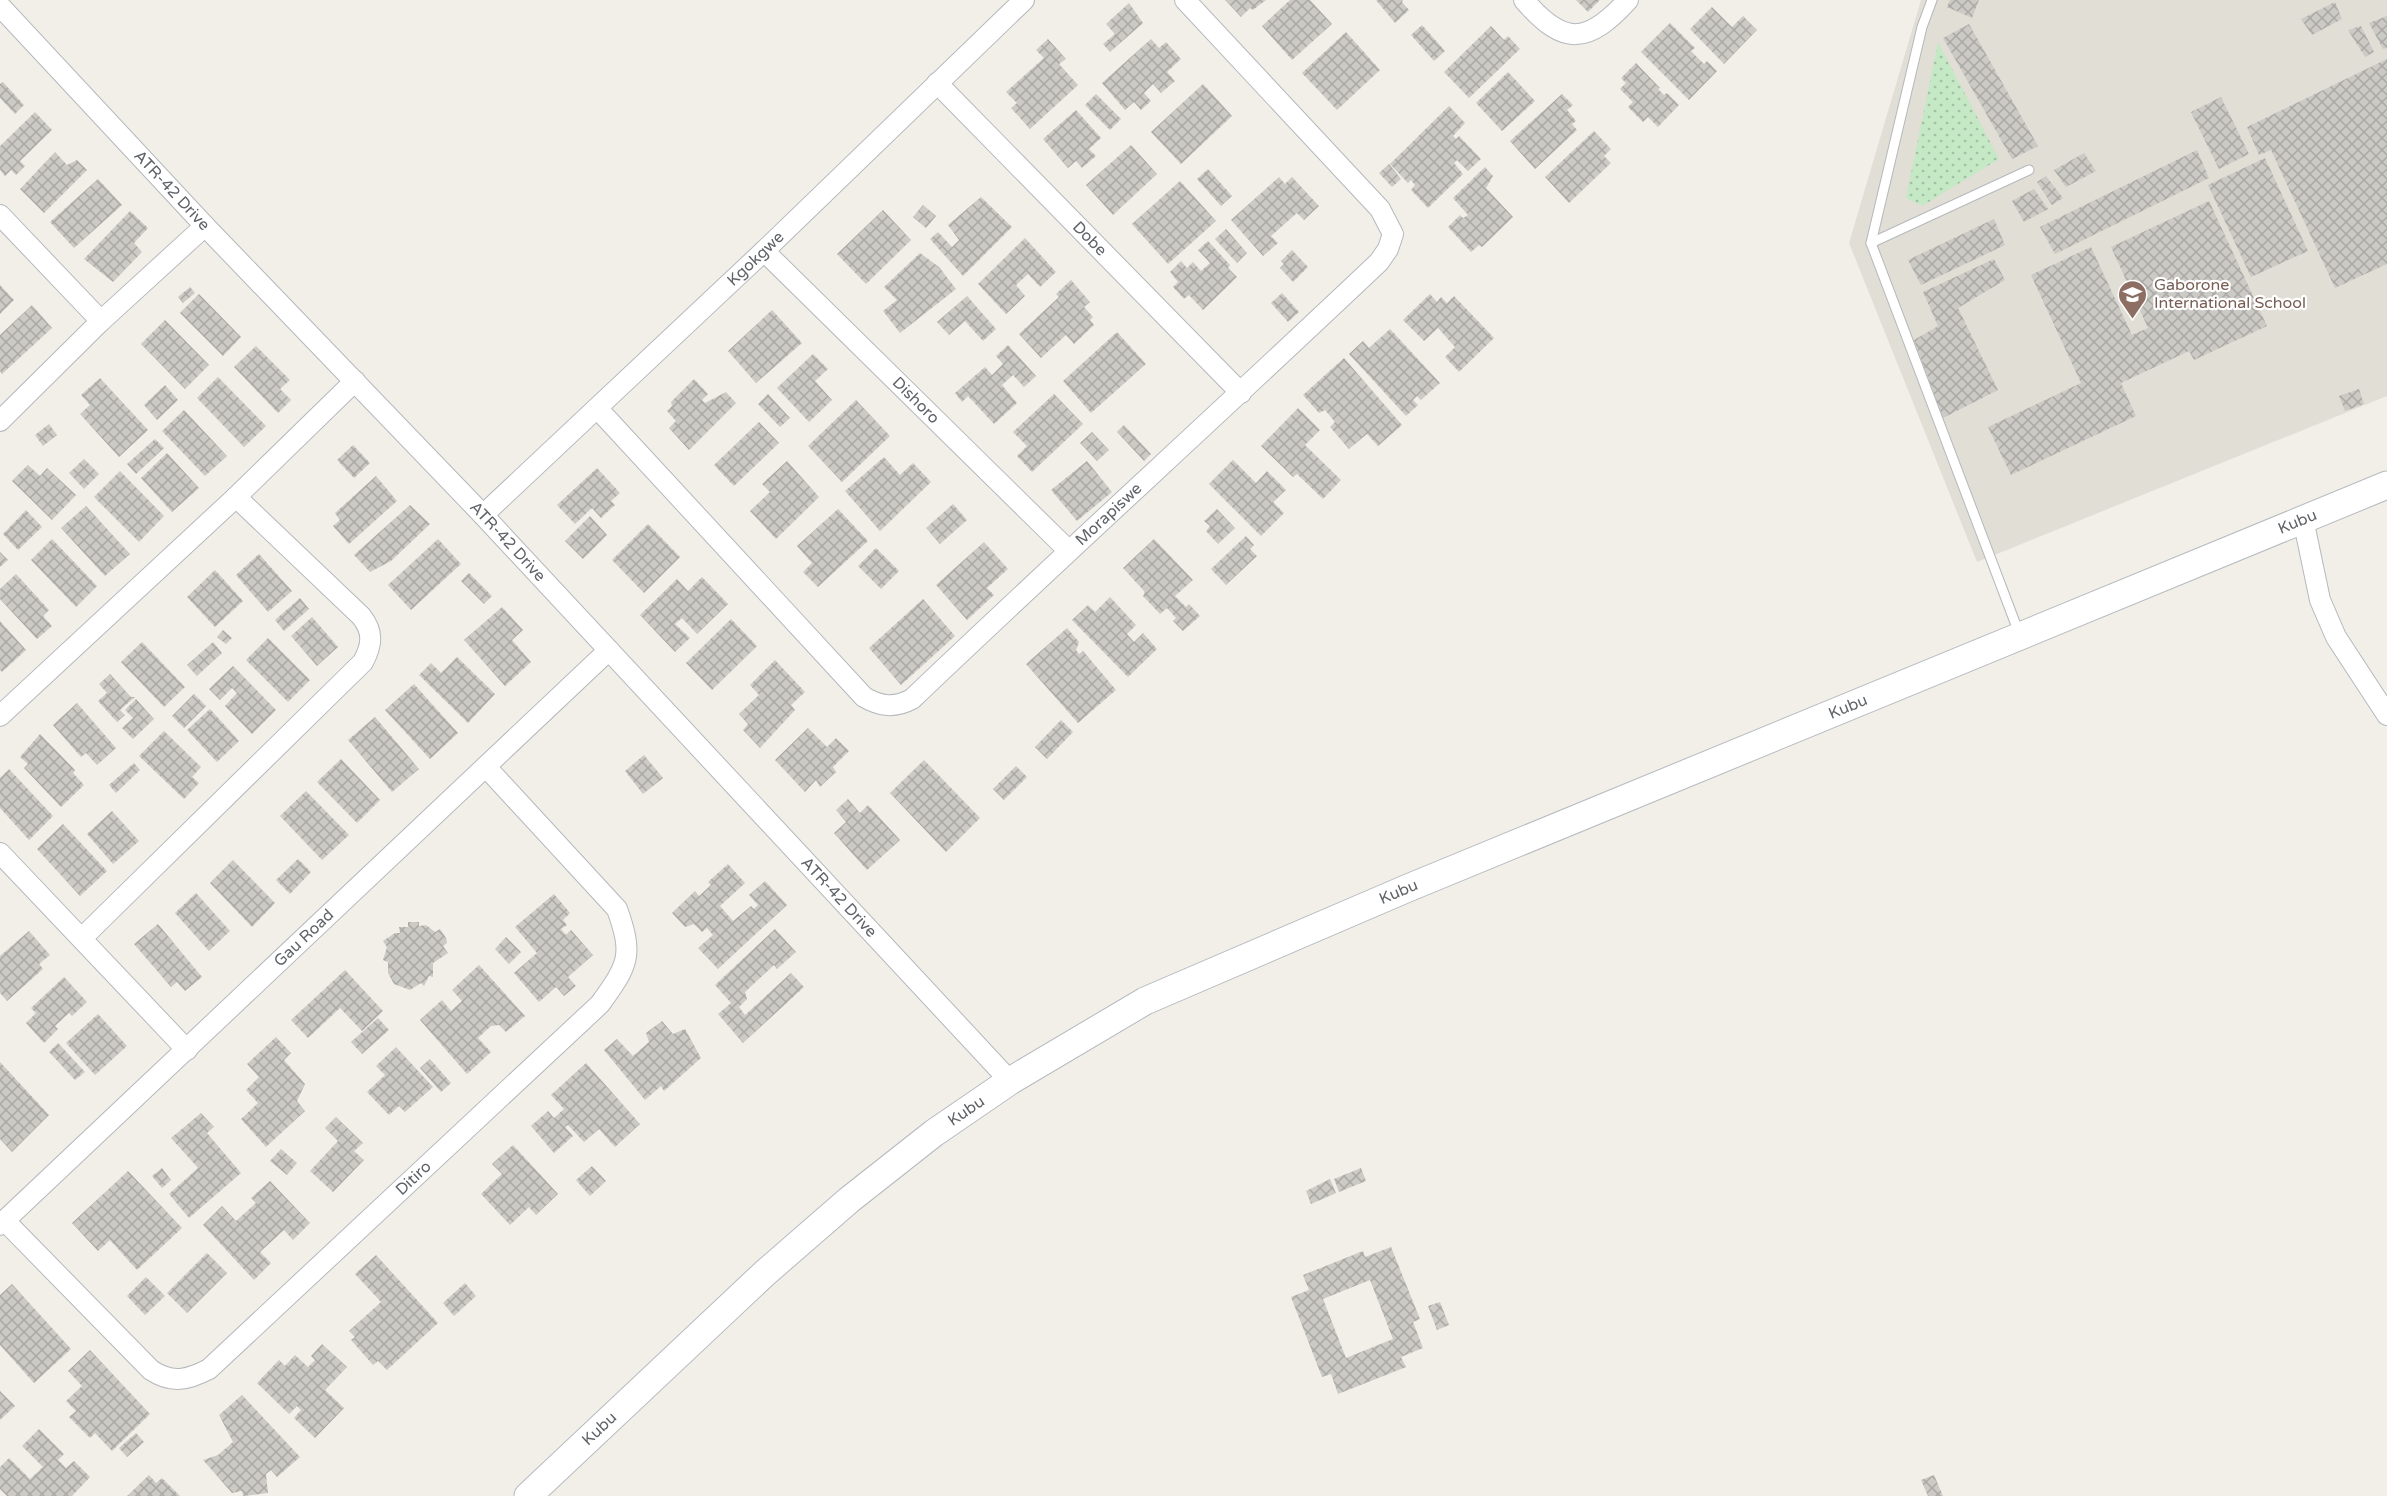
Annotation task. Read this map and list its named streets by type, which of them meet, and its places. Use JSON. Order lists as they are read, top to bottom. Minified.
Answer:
{"streets":{"main road":["Kubu"],"street":["ATR-42 Drive","Dobe","Kgokgwe","Dishoro","Morapiswe","Gau Road","Ditiro"]},"crossings":[["ATR-42 Drive","Kgokgwe"],["ATR-42 Drive","Kubu"],["ATR-42 Drive","Gau Road"],["Dobe","Kgokgwe"],["Dobe","Morapiswe"],["Kgokgwe","Dishoro"],["Kgokgwe","Morapiswe"],["Dishoro","Morapiswe"],["Gau Road","Ditiro"]],"places":{"school or university":["Gaborone International School"]}}
